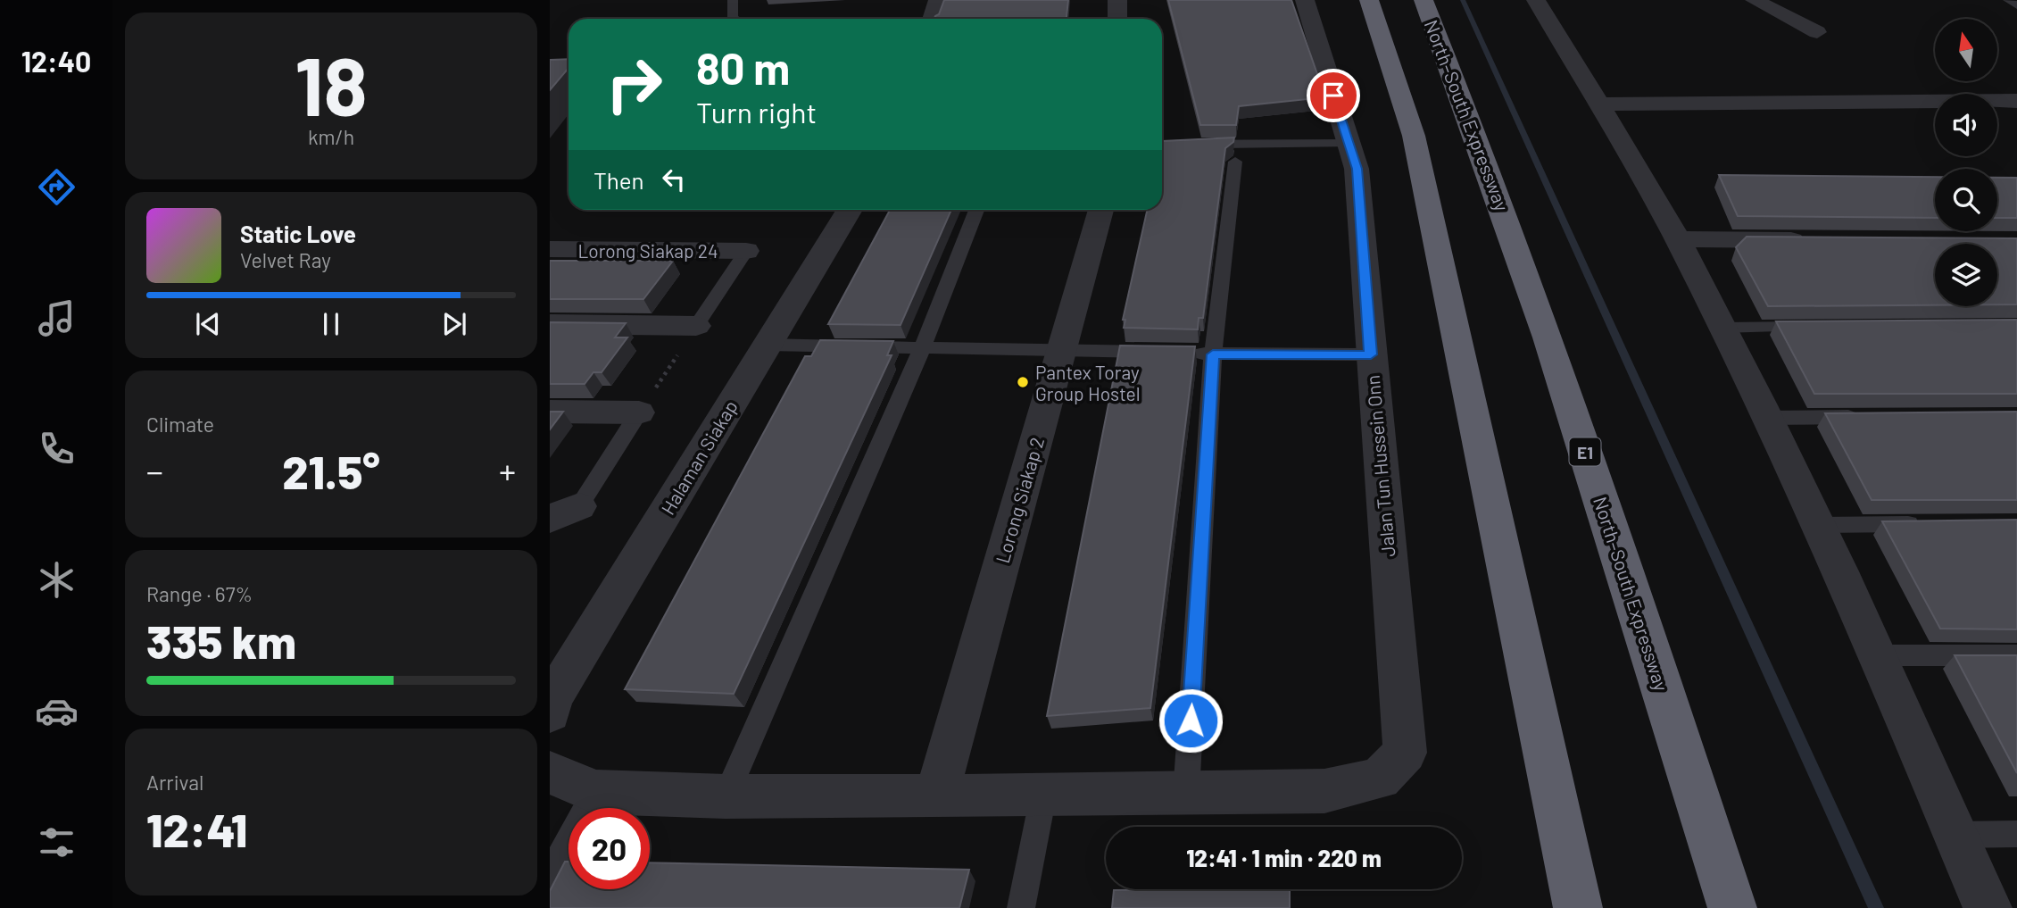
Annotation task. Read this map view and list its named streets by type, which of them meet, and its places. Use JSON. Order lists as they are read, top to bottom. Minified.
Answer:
{"streets":{"highway":["North–South Expressway","E1"],"street":["Lorong Siakap 24","Halaman Siakap","Jalan Tun Hussein Onn","Lorong Siakap 2"]},"places":["Pantex Toray Group Hostel"],"north":"top","page":{"tabs":"12:40","tile":[["18","km/h"],"Climate",["Range · 67%","335 km"],["Arrival","12:41"]],"turn":["80 m","Turn right"],"then":"Then","song":["Static Love","Velvet Ray"],"heat":["−","21.5°","+"],"limit":"20","trip":"12:41 · 1 min · 220 m"}}
